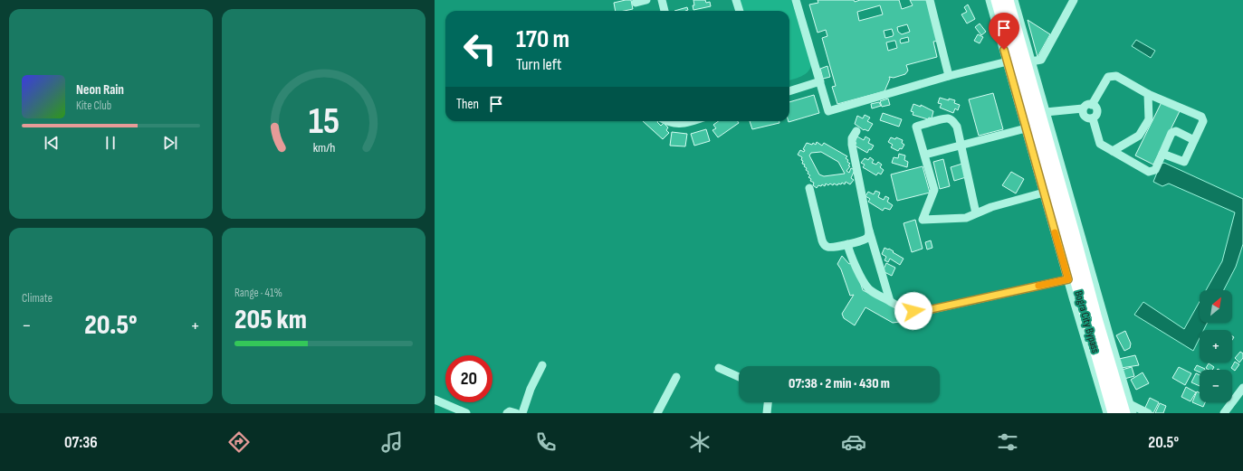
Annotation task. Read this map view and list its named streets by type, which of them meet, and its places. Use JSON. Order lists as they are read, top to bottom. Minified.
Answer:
{"streets":{"highway":["Bogra City Bypass"]},"north":"top right","page":{"turn":["170 m","Turn left"],"song":["Neon Rain","Kite Club"],"then":"Then","tile":["Climate",["Range · 41%","205 km"]],"map_buttons":["+","−"],"heat":["−","20.5°","+"],"limit":"20","trip":"07:38 · 2 min · 430 m","tabs":["07:36","20.5°"],"gauge":["15","km/h"]}}
